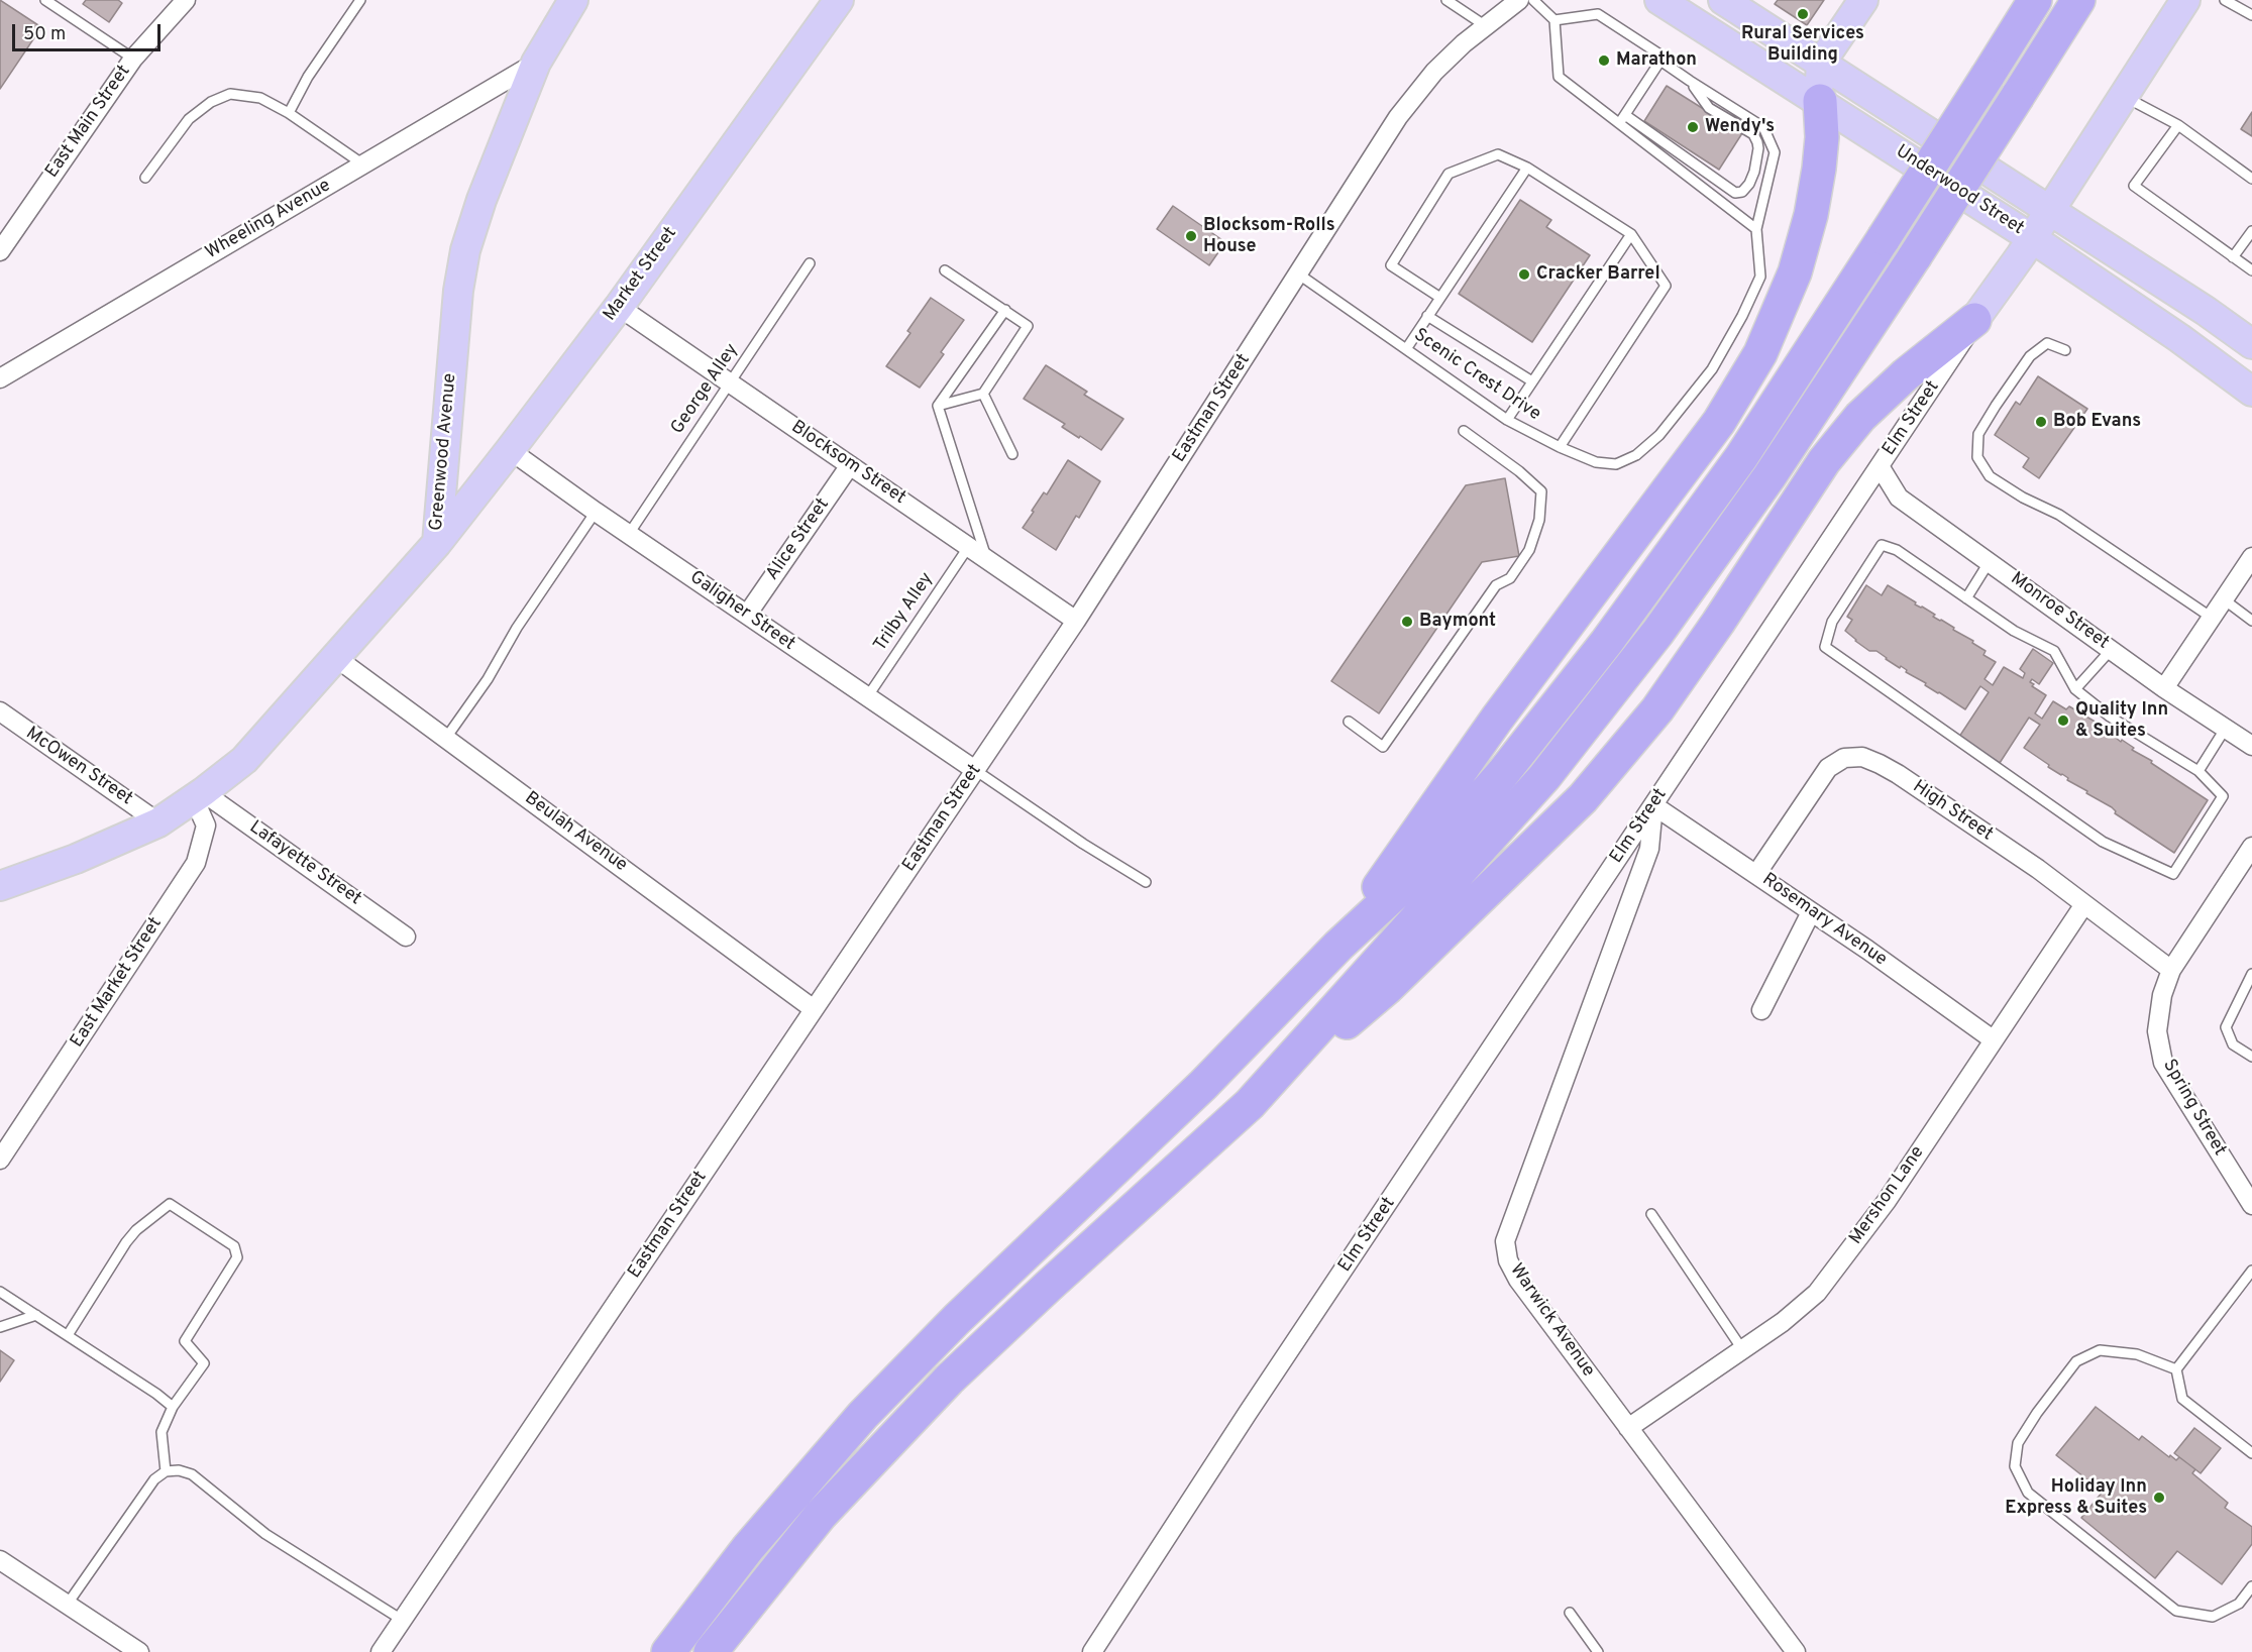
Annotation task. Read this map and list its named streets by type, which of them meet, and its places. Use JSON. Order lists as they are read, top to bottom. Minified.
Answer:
{"streets":{"main road":["Underwood Street","Market Street","Elm Street","Greenwood Avenue"],"street":["East Main Street","Wheeling Avenue","Eastman Street","Blocksom Street","Alice Street","Galigher Street","Monroe Street","McOwen Street","High Street","Beulah Avenue","Lafayette Street","Rosemary Avenue","East Market Street","Spring Street","Mershon Lane","Warwick Avenue"],"lane":["Scenic Crest Drive","George Alley","Trilby Alley"]},"crossings":[["Underwood Street","Elm Street"],["Wheeling Avenue","Greenwood Avenue"],["Market Street","Greenwood Avenue"],["Market Street","Blocksom Street"],["Market Street","Galigher Street"],["Scenic Crest Drive","Eastman Street"],["George Alley","Blocksom Street"],["George Alley","Galigher Street"],["Eastman Street","Blocksom Street"],["Eastman Street","Galigher Street"],["Eastman Street","Beulah Avenue"],["Elm Street","Monroe Street"],["Elm Street","Rosemary Avenue"],["Elm Street","Warwick Avenue"],["Greenwood Avenue","McOwen Street"],["Greenwood Avenue","Beulah Avenue"],["Greenwood Avenue","Lafayette Street"],["Greenwood Avenue","East Market Street"],["Blocksom Street","Alice Street"],["Blocksom Street","Trilby Alley"],["Alice Street","Galigher Street"],["Galigher Street","Trilby Alley"],["High Street","Rosemary Avenue"],["High Street","Spring Street"],["High Street","Mershon Lane"],["Lafayette Street","East Market Street"],["Rosemary Avenue","Mershon Lane"],["Rosemary Avenue","Warwick Avenue"],["Mershon Lane","Warwick Avenue"]],"places":["Rural Services Building","Marathon","Wendy's","Blocksom-Rolls House","Cracker Barrel","Bob Evans","Baymont","Quality Inn & Suites","Holiday Inn Express & Suites"],"scale_bar":"50 m"}
